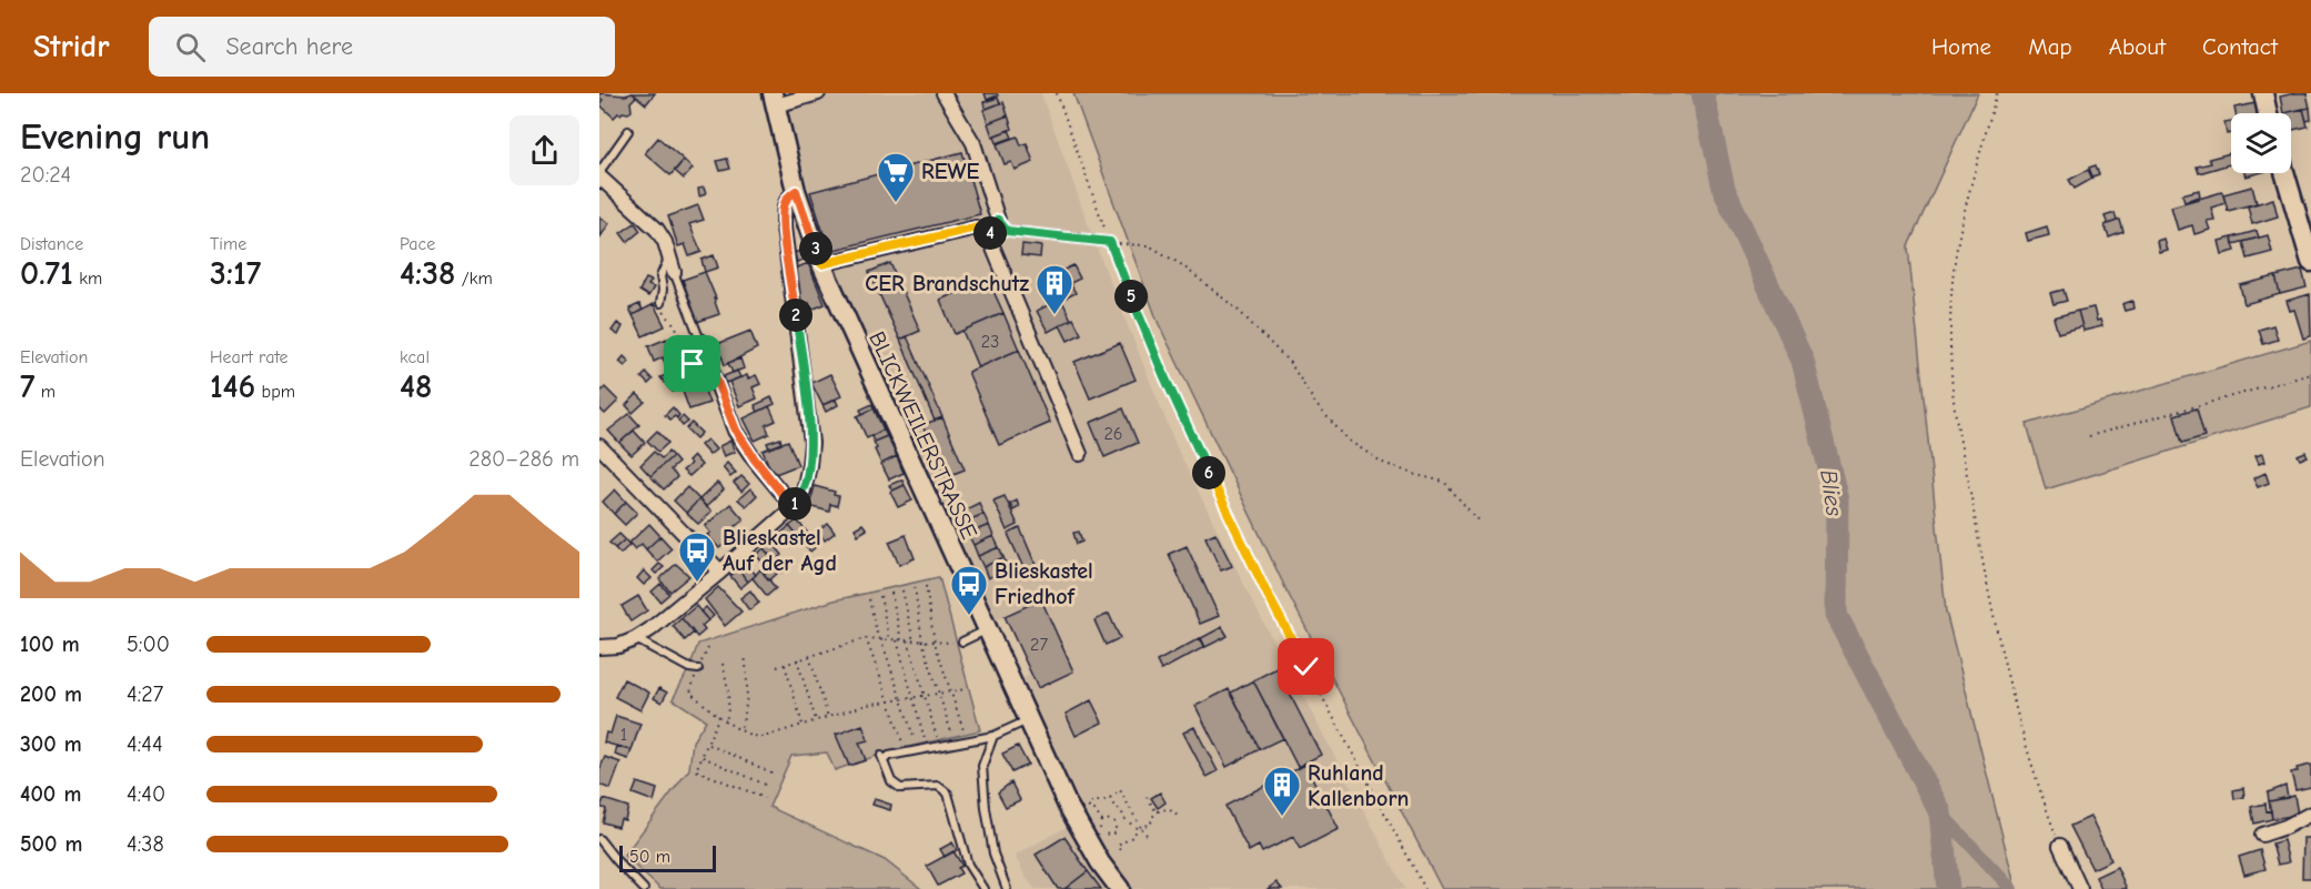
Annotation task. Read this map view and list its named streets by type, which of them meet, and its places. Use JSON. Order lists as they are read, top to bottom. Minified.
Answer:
{"streets":{"street":["BLICKWEILERSTRASSE"]},"water":["Blies"],"places":{"supermarket":["REWE"],"building":["CER Brandschutz","Ruhland Kallenborn"],"bus stop":["Blieskastel Auf der Agd","Blieskastel Friedhof"]},"house_numbers":["23","26","27","1"],"scale_bar":"50 m","page":{"header":"Stridr","search":"Search here","nav":["Home","Map","About","Contact"],"heading":["Evening run","20:24"],"stats":[["Distance","0.71 km"],["Time","3:17"],["Pace","4:38 /km"],["Elevation","7 m"],["Heart rate","146 bpm"],["kcal","48"]],"pins":["4","3","5","2","6","1"],"chart":["Elevation","280–286 m"],"list":[{"name":"100 m","note":"5:00"},{"name":"200 m","note":"4:27"},{"name":"300 m","note":"4:44"},{"name":"400 m","note":"4:40"},{"name":"500 m","note":"4:38"}],"scale":"50 m"}}
